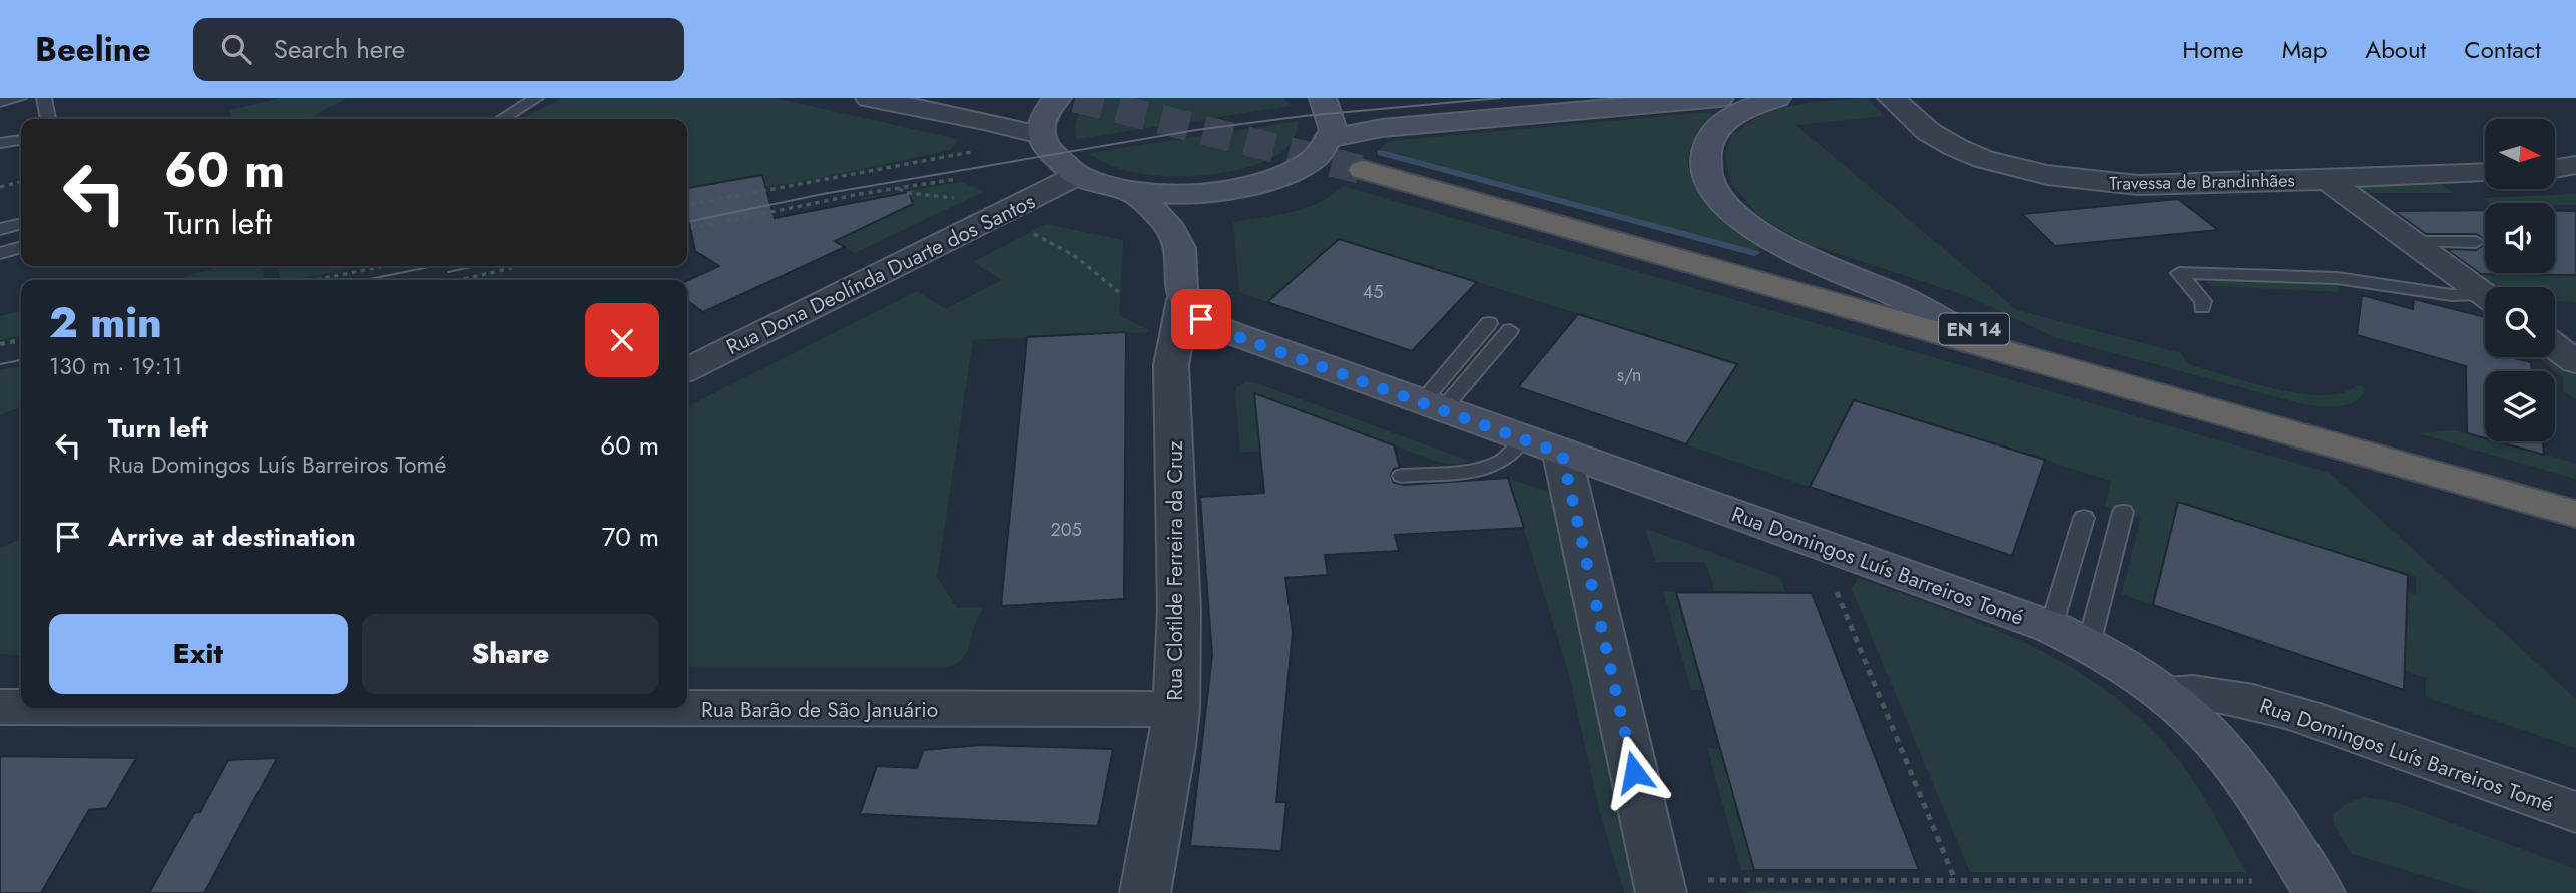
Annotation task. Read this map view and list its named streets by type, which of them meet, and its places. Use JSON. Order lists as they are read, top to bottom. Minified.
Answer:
{"streets":{"highway":["EN 14"],"main road":["Rua Domingos Luís Barreiros Tomé","Rua Clotilde Ferreira da Cruz"],"street":["Travessa de Brandinhães","Rua Dona Deolínda Duarte dos Santos","Rua Barão de São Januário"]},"crossings":[["Rua Domingos Luís Barreiros Tomé","Rua Clotilde Ferreira da Cruz"],["Rua Clotilde Ferreira da Cruz","Rua Barão de São Januário"]],"house_numbers":["45","s/n","205"],"north":"right","page":{"header":"Beeline","search":"Search here","nav":["Home","Map","About","Contact"],"turn":["60 m","Turn left"],"heading":["2 min","130 m · 19:11"],"list":[{"name":"Turn left","note":"Rua Domingos Luís Barreiros Tomé","value":"60 m"},{"name":"Arrive at destination","value":"70 m"}],"buttons":["Exit","Share"]}}
